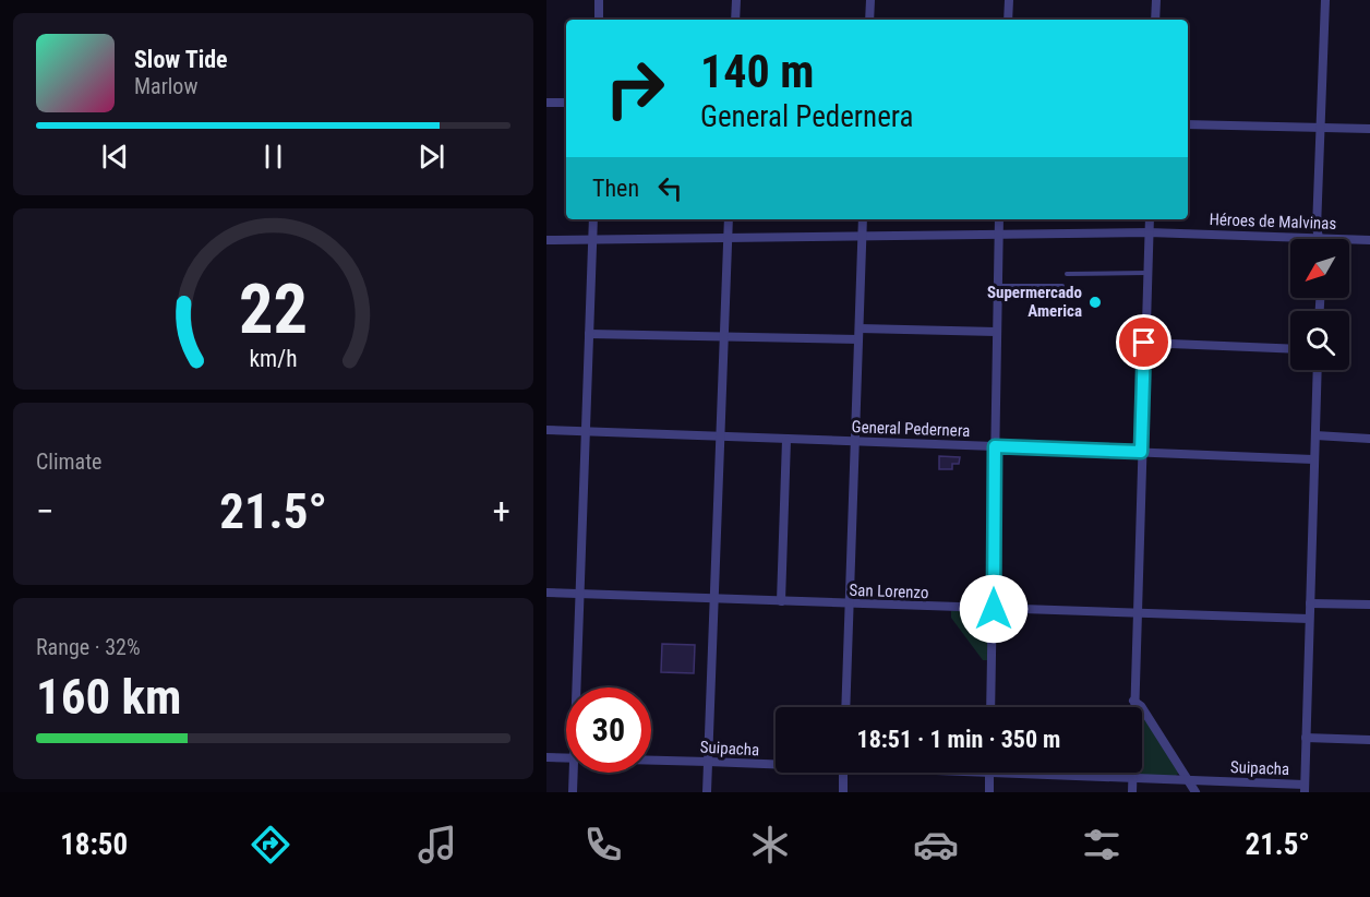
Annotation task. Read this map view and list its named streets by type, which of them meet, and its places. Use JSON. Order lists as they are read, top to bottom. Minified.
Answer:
{"streets":{"street":["Héroes de Malvinas","General Pedernera","San Lorenzo","Suipacha"]},"places":["Supermercado America"],"north":"bottom left","page":{"turn":["140 m","General Pedernera"],"song":["Slow Tide","Marlow"],"then":"Then","tile":["Climate",["Range · 32%","160 km"]],"heat":["−","21.5°","+"],"limit":"30","trip":"18:51 · 1 min · 350 m","tabs":["18:50","21.5°"],"gauge":["22","km/h"]}}
